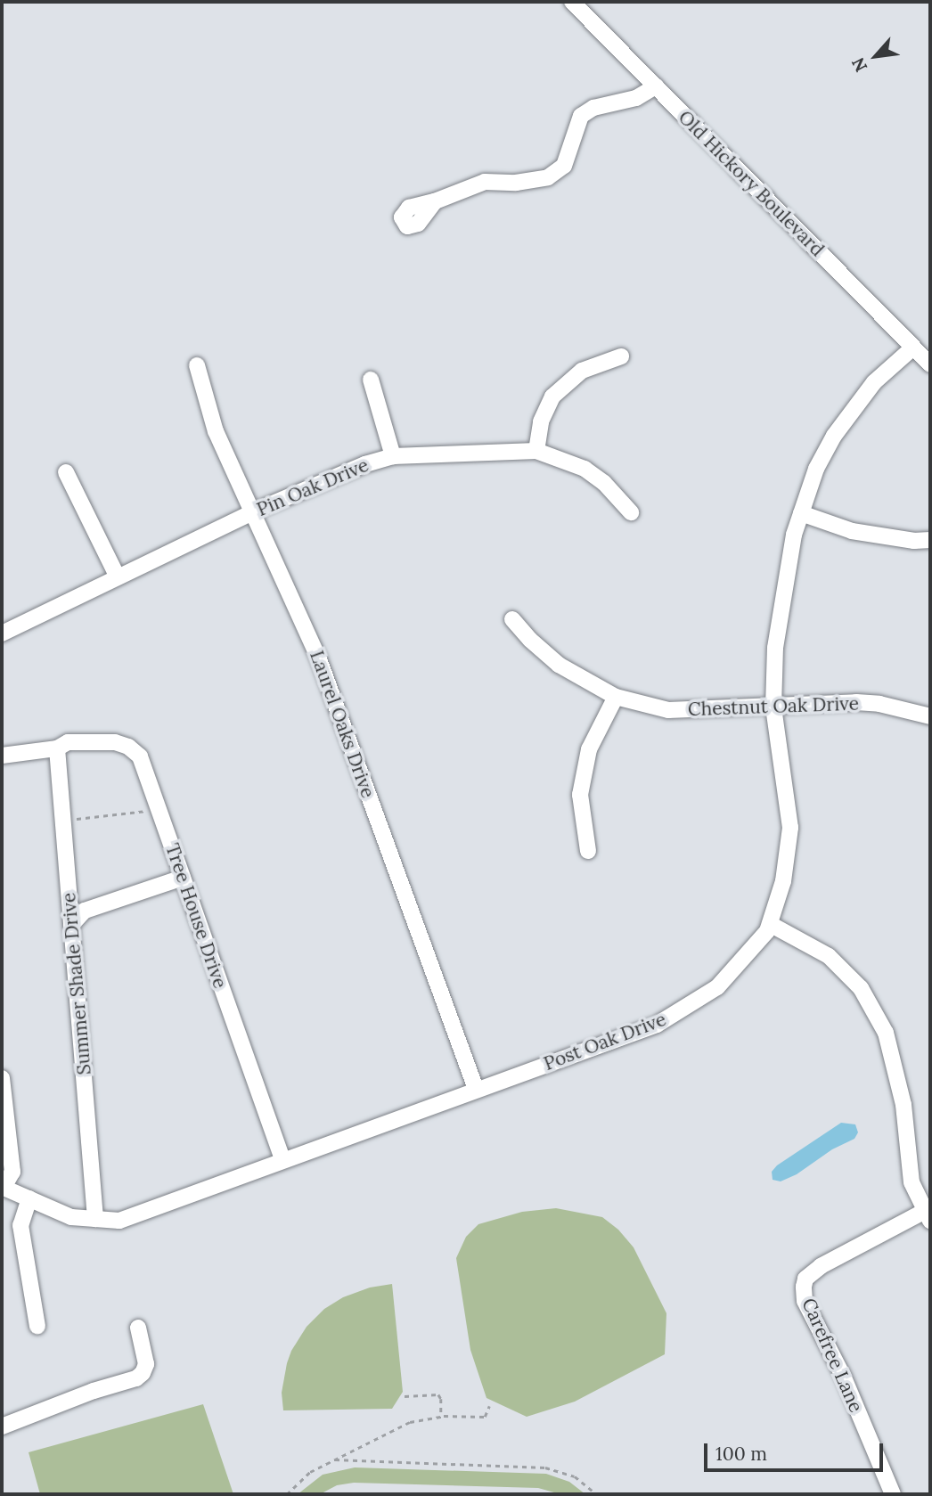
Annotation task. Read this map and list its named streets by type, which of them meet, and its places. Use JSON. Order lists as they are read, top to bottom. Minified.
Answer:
{"streets":{"street":["Old Hickory Boulevard","Pin Oak Drive","Chestnut Oak Drive","Laurel Oaks Drive","Tree House Drive","Summer Shade Drive","Post Oak Drive","Carefree Lane"]},"crossings":[["Old Hickory Boulevard","Post Oak Drive"],["Pin Oak Drive","Laurel Oaks Drive"],["Chestnut Oak Drive","Post Oak Drive"],["Laurel Oaks Drive","Post Oak Drive"],["Tree House Drive","Summer Shade Drive"],["Tree House Drive","Post Oak Drive"],["Summer Shade Drive","Post Oak Drive"]],"scale_bar":"100 m","north":"bottom left"}
